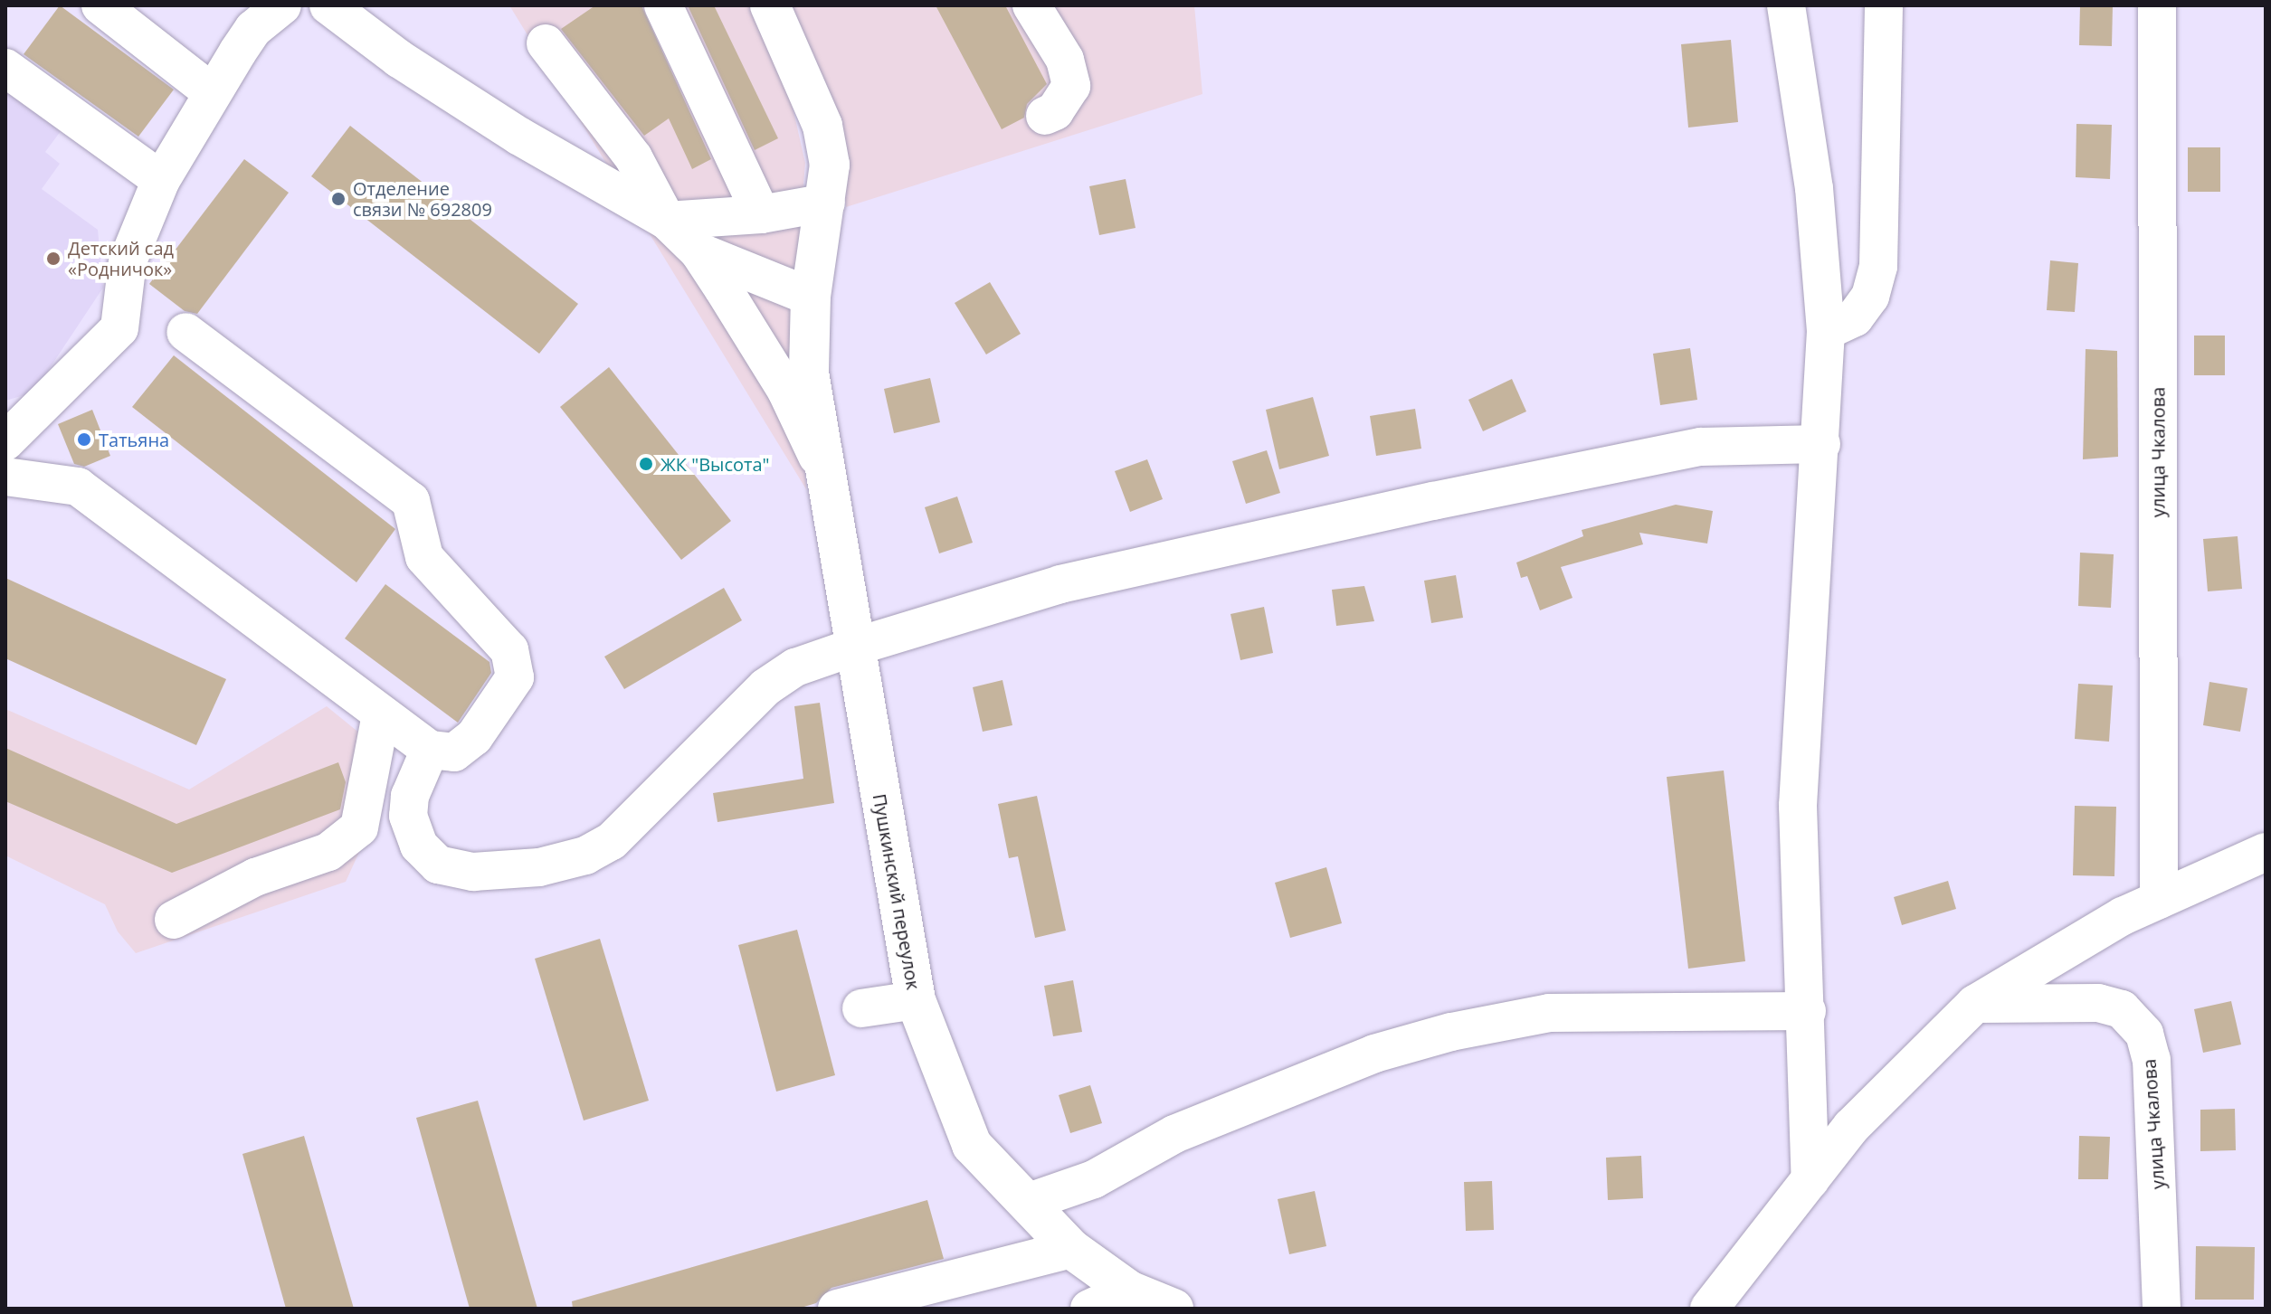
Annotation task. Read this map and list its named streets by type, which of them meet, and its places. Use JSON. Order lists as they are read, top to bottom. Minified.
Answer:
{"streets":{"main road":["Пушкинский переулок"],"street":["улица Чкалова"]},"places":["Отделение связи № 692809","Детский сад «Родничок»","Татьяна","ЖК \"Высота\""]}
